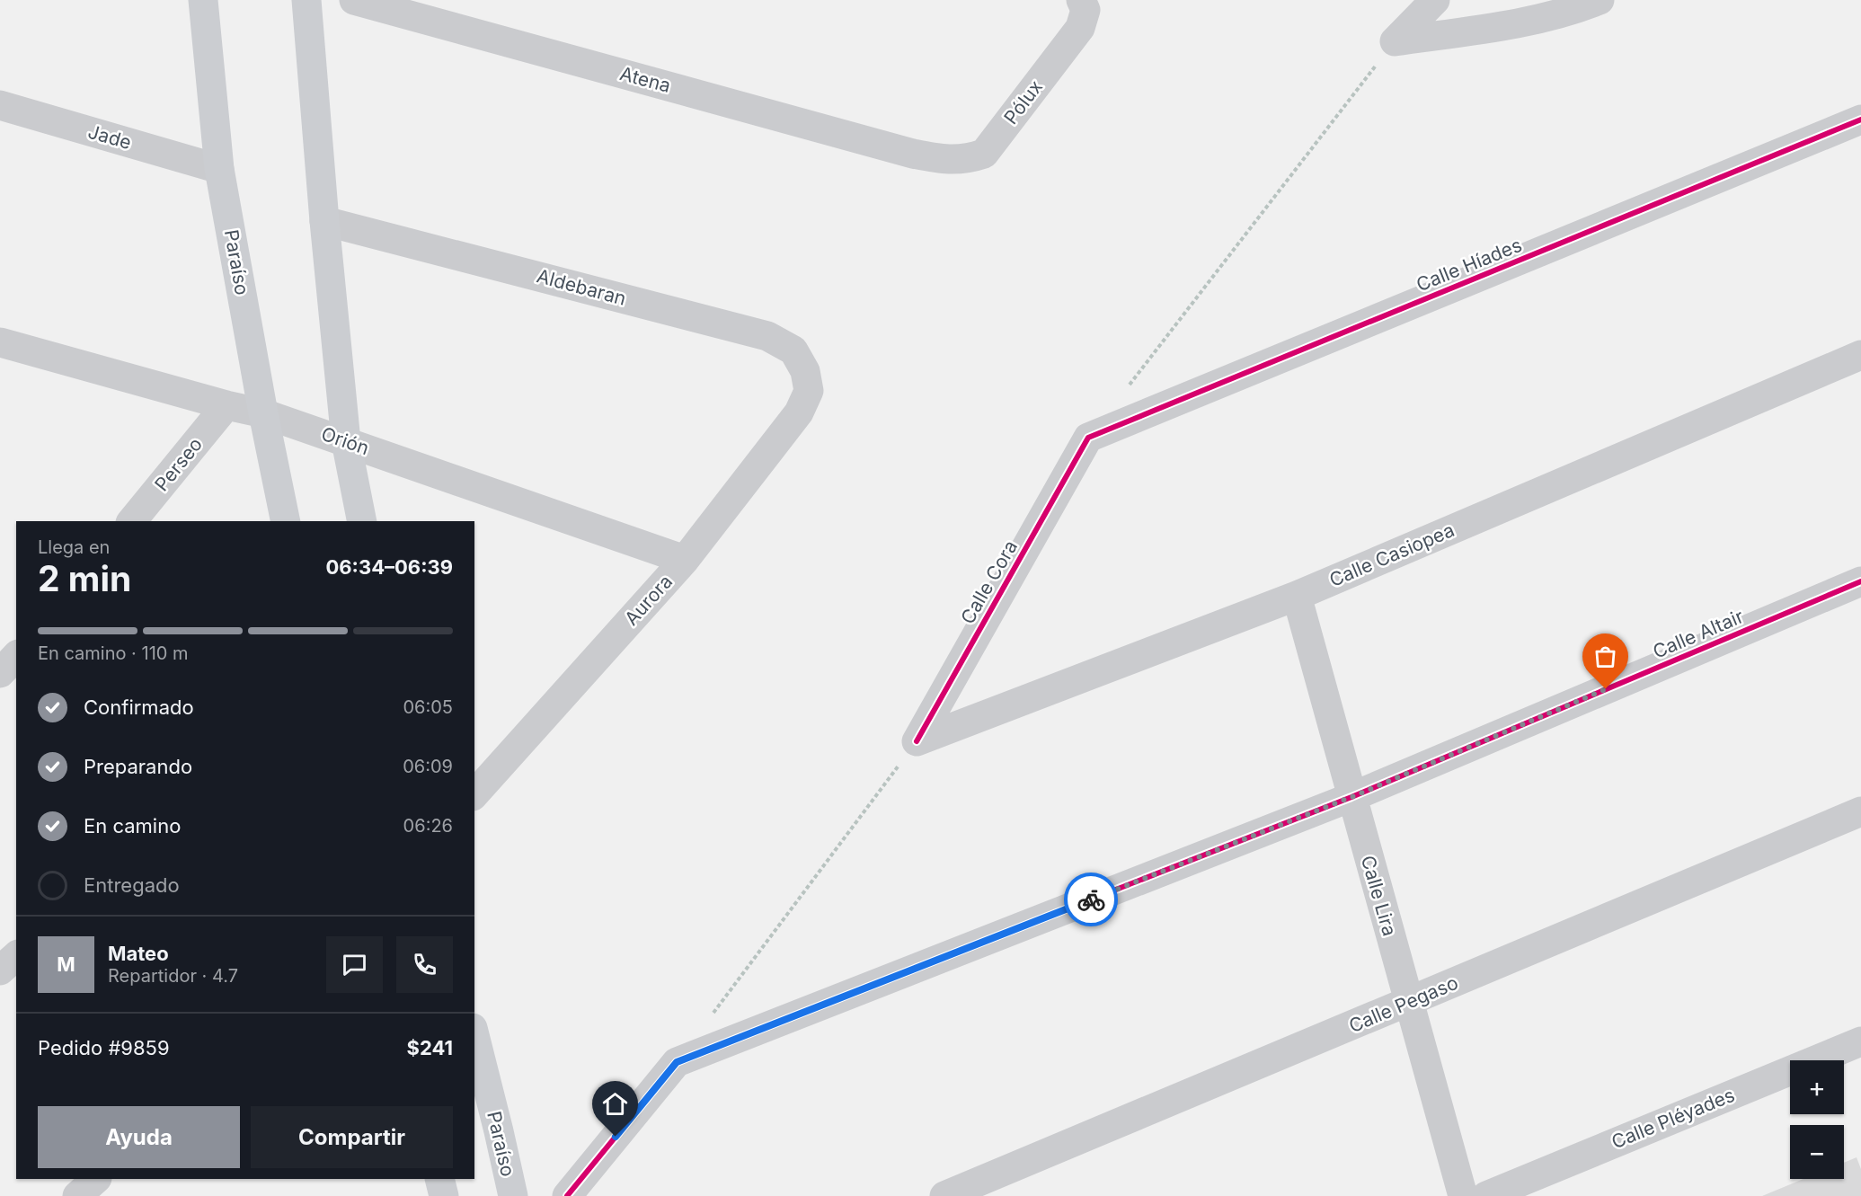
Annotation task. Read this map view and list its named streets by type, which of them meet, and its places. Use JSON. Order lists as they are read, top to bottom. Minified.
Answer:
{"streets":{"street":["Atena","Pólux","Jade","Paraíso","Calle Híades","Aldebaran","Orión","Perseo","Calle Casiopea","Calle Cora","Aurora","Calle Altair","Calle Lira","Calle Pegaso","Calle Pléyades"]},"crossings":[["Atena","Pólux"],["Jade","Paraíso"],["Paraíso","Orión"],["Calle Híades","Calle Cora"],["Aldebaran","Aurora"],["Orión","Perseo"],["Orión","Aurora"],["Calle Casiopea","Calle Cora"],["Calle Casiopea","Calle Lira"],["Calle Altair","Calle Lira"],["Calle Lira","Calle Pegaso"]],"page":{"heading":["2 min","Llega en","06:34–06:39"],"panel":["Mateo","Repartidor · 4.7","Pedido #9859","$241"],"bar":"En camino · 110 m","list":[["Confirmado","06:05"],["Preparando","06:09"],["En camino","06:26"],"Entregado"],"round":"M","map_buttons":["+","−"],"buttons":["Ayuda","Compartir"]}}
